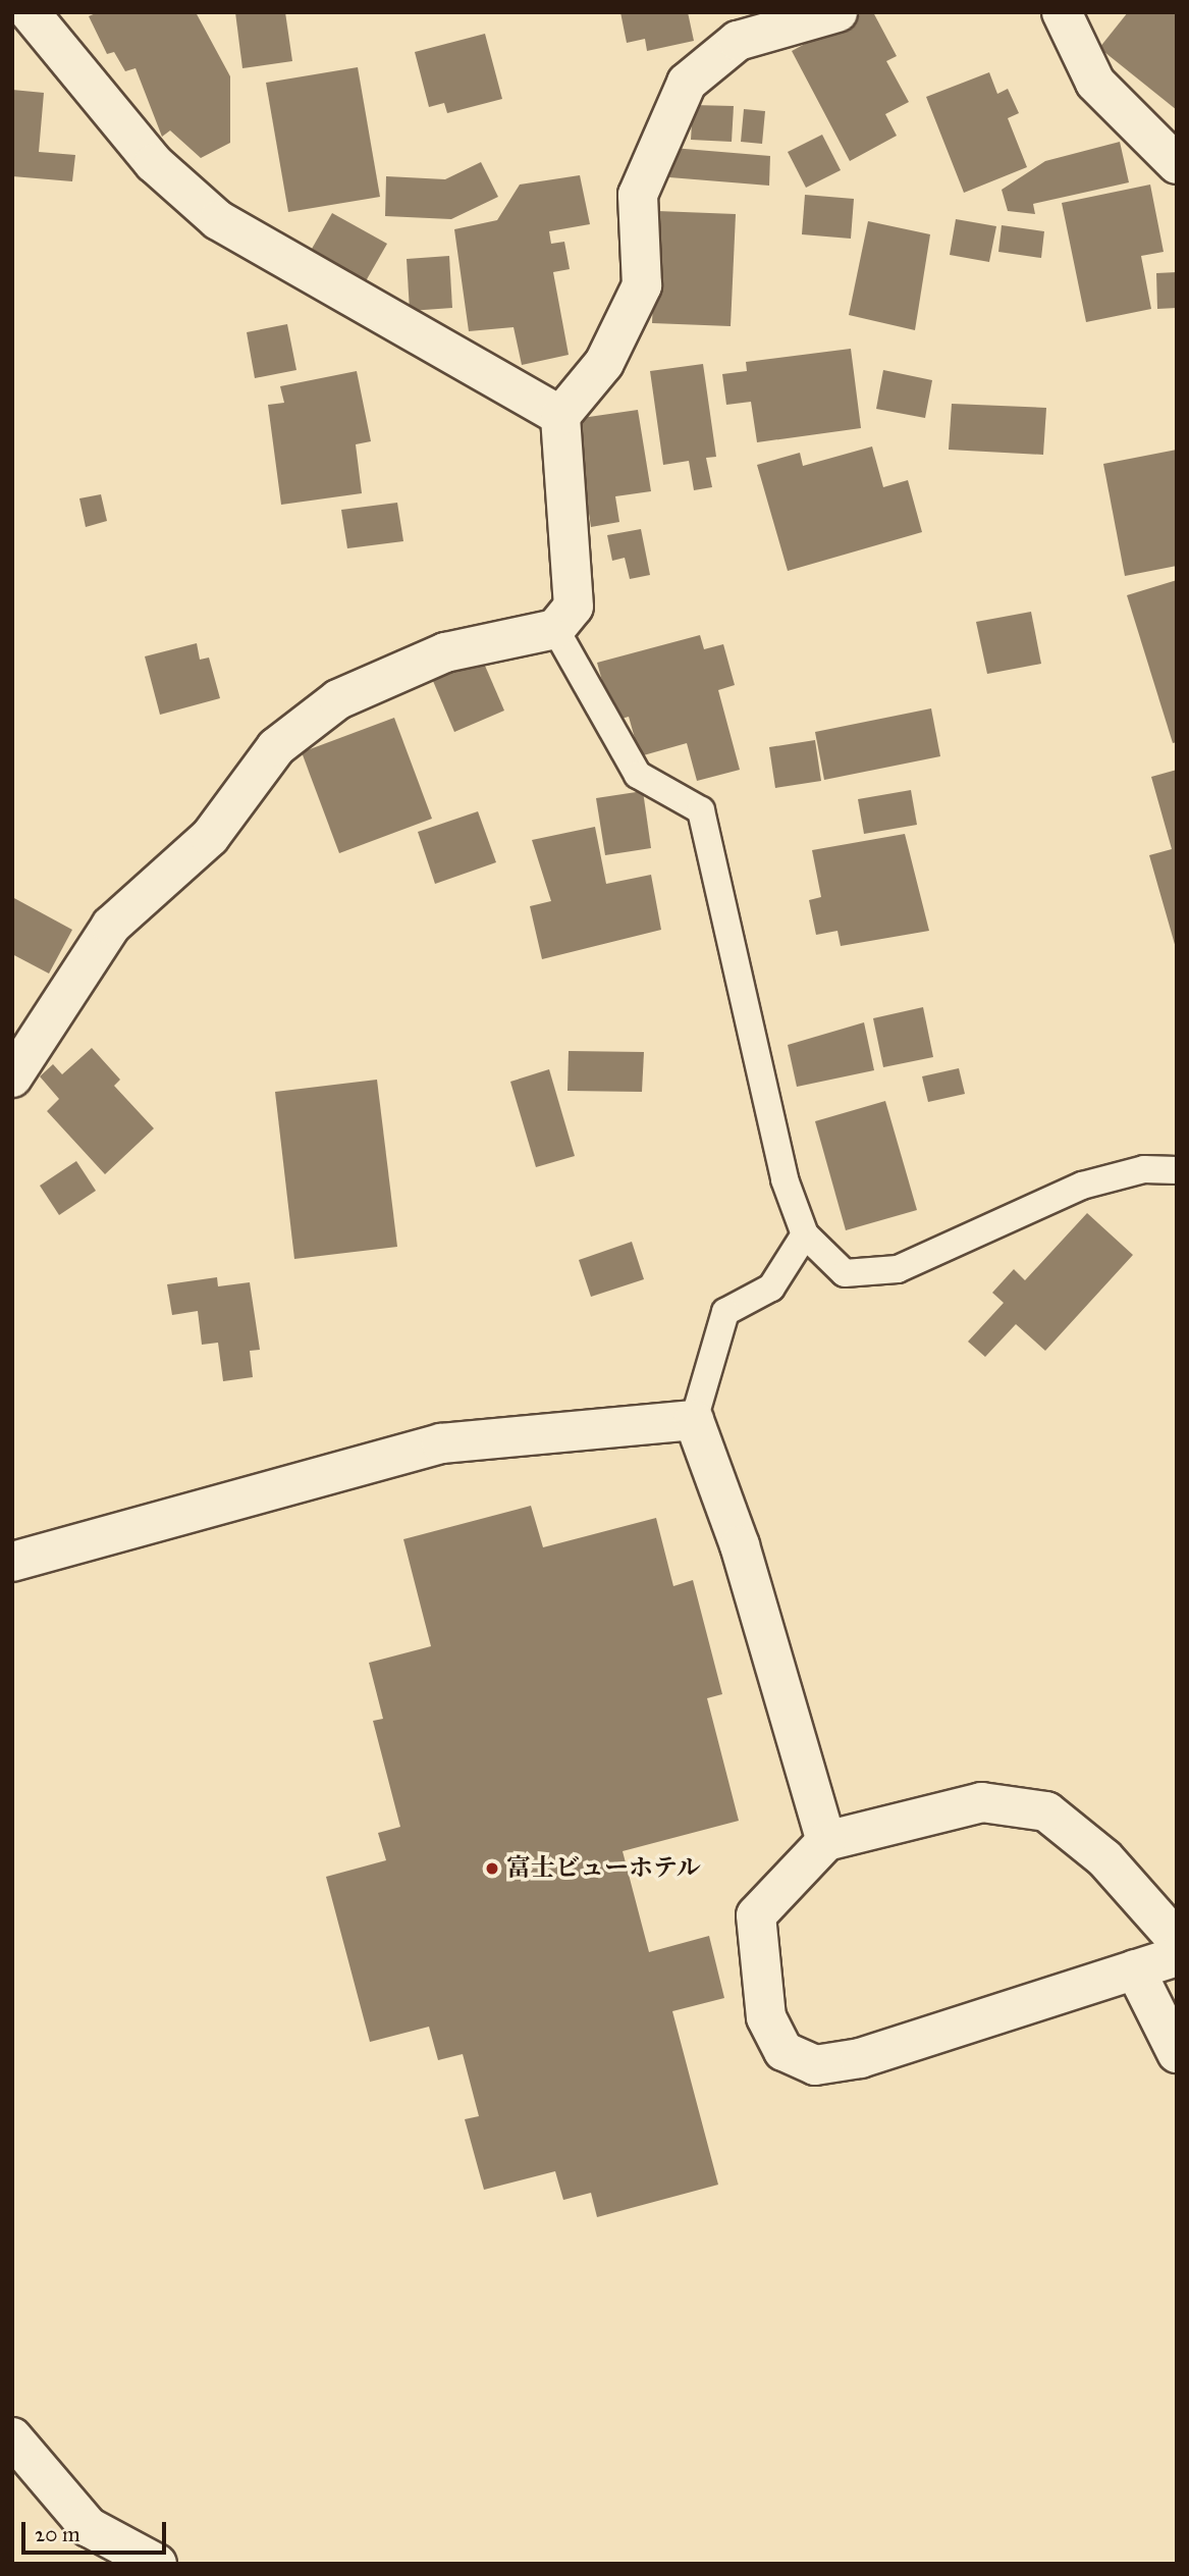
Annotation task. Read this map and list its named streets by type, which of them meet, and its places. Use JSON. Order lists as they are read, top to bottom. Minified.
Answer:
{"places":["富士ビューホテル"],"scale_bar":"20 m"}
